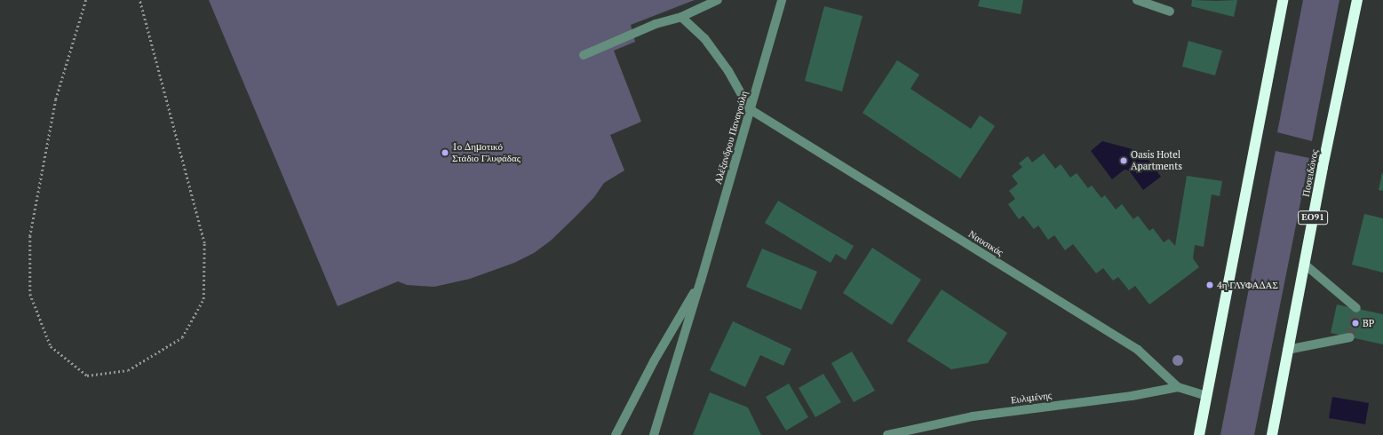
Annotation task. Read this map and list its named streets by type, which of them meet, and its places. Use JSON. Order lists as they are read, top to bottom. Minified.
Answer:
{"streets":{"highway":["Ποσειδώνος","ΕΟ91"],"street":["Αλέξανδρου Παναγούλη","Ναυσικάς","Ευλιμένης"]},"crossings":[["Αλέξανδρου Παναγούλη","Ναυσικάς"],["Ναυσικάς","Ευλιμένης"]],"places":["1ο Δημοτικό Στάδιο Γλυφάδας","Oasis Hotel Apartments","4η ΓΛΥΦΑΔΑΣ","BP"]}
